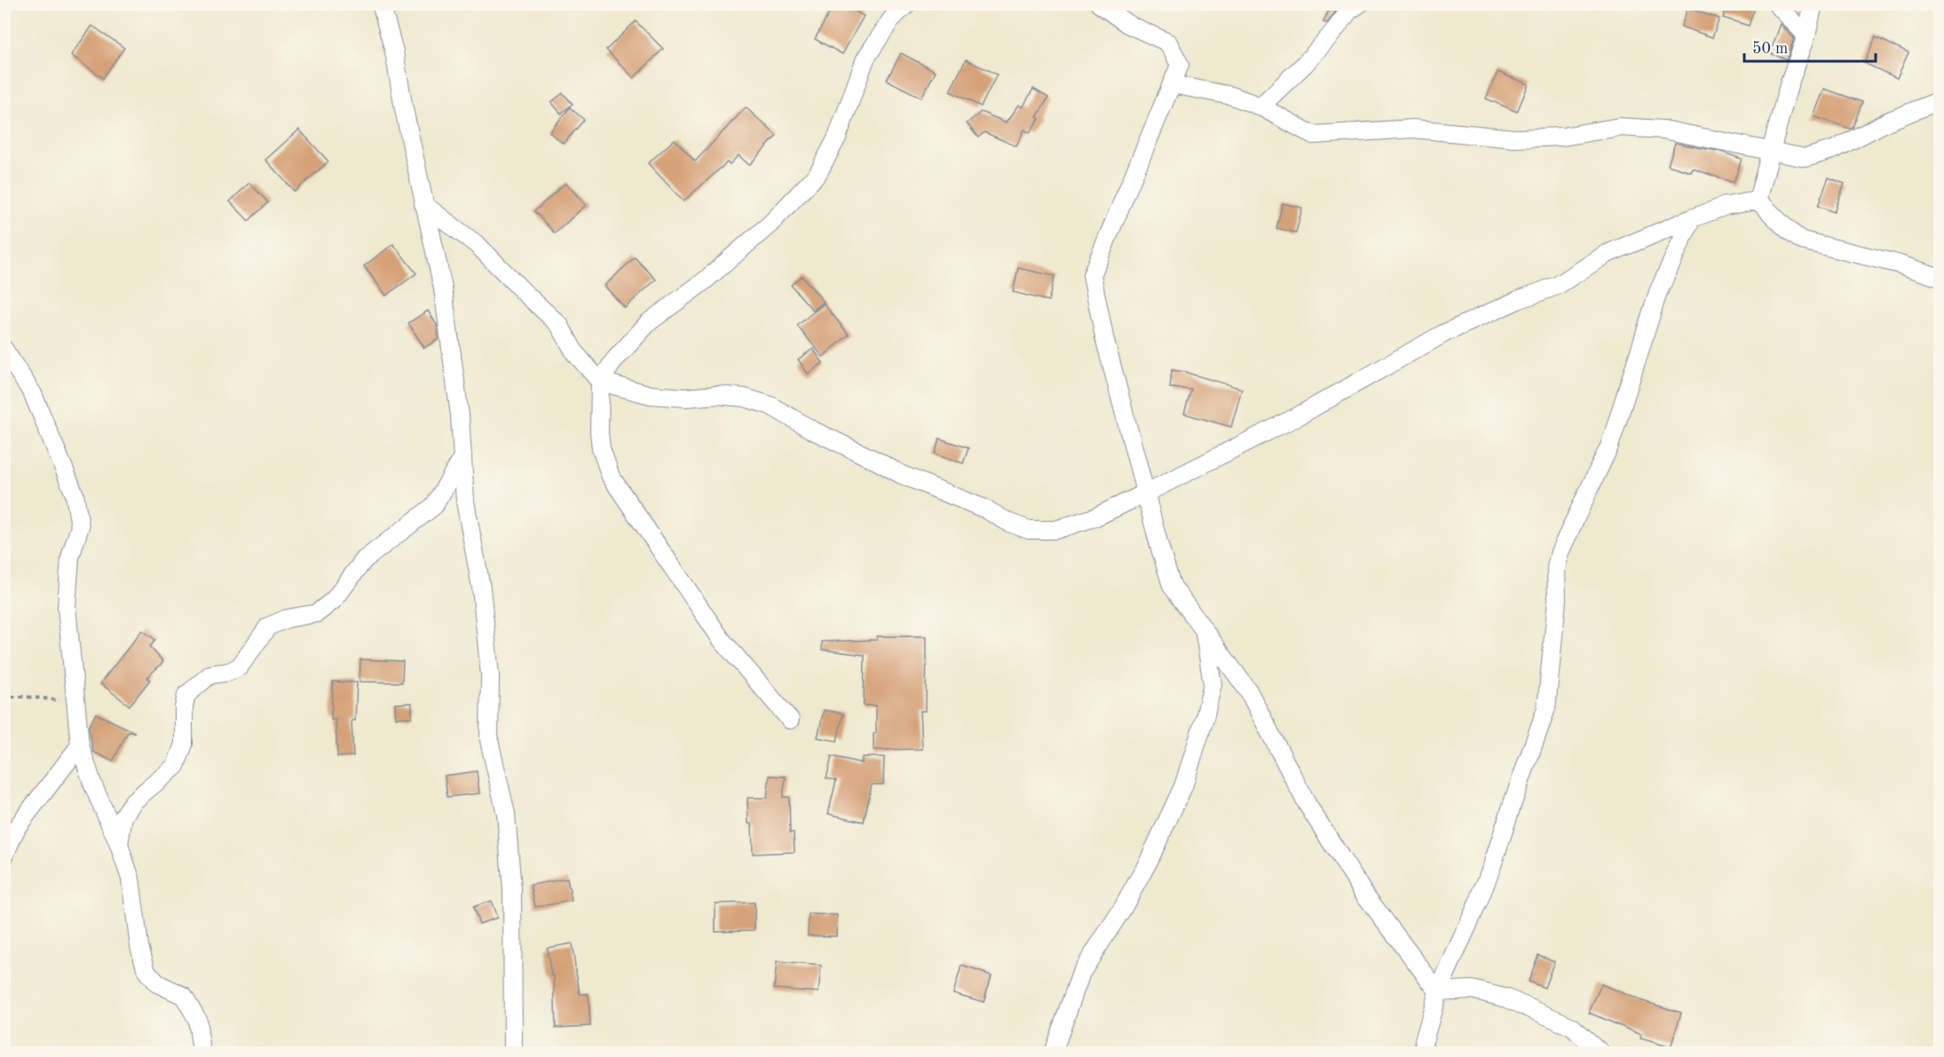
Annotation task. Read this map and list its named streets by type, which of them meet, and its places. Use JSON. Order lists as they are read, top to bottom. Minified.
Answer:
{"scale_bar":"50 m"}
